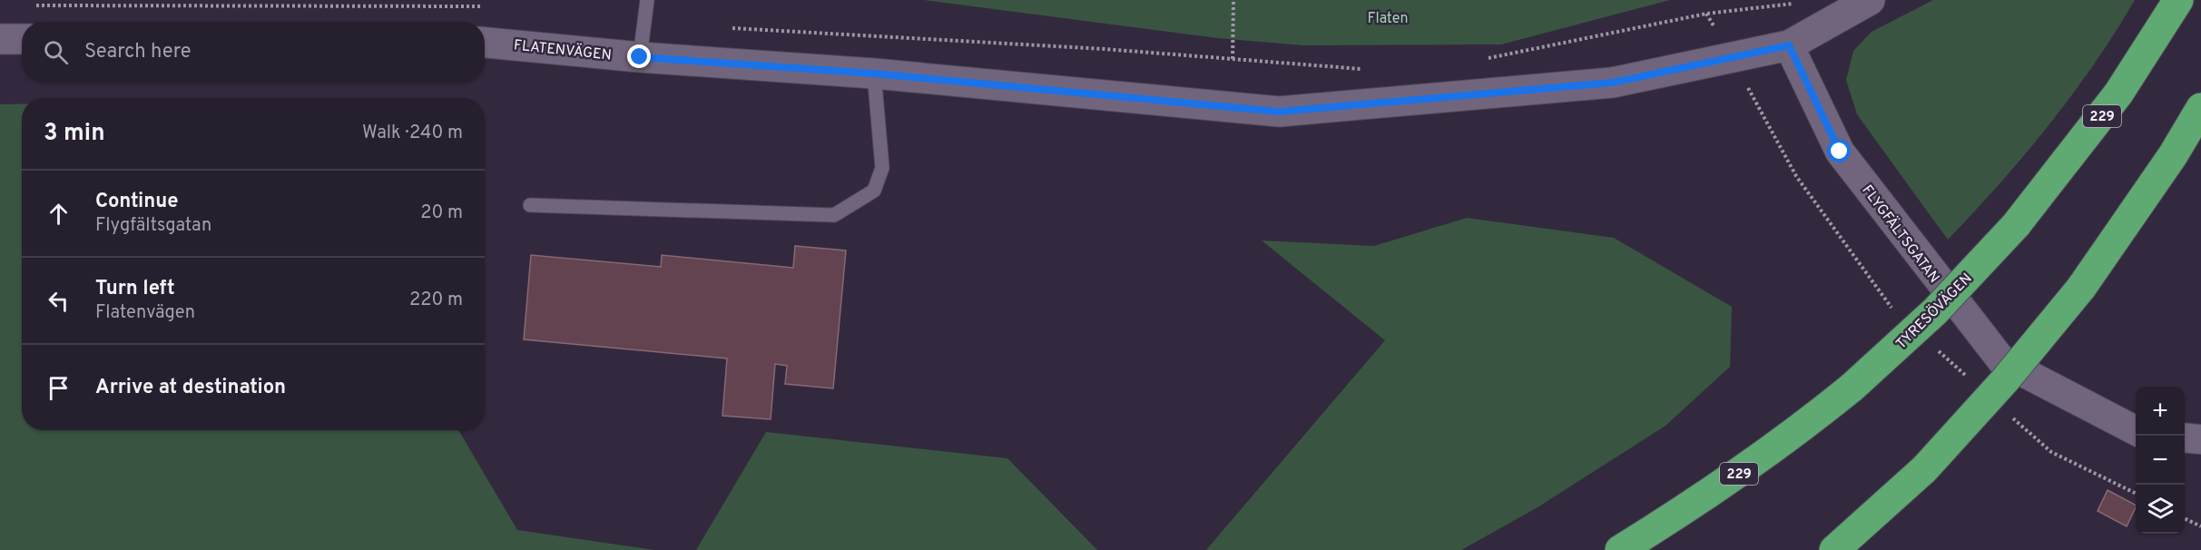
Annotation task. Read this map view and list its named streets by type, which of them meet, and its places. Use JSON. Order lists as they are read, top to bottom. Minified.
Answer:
{"streets":{"highway":["229","TYRESÖVÄGEN"],"street":["FLATENVÄGEN","FLYGFÄLTSGATAN"]},"crossings":[["FLATENVÄGEN","FLYGFÄLTSGATAN"]],"parks":["Flaten"],"page":{"search":"Search here","heading":["3 min","Walk · 240 m"],"list":[["Continue","Flygfältsgatan","20 m"],["Turn left","Flatenvägen","220 m"],"Arrive at destination"],"map_buttons":["+","−"]}}
